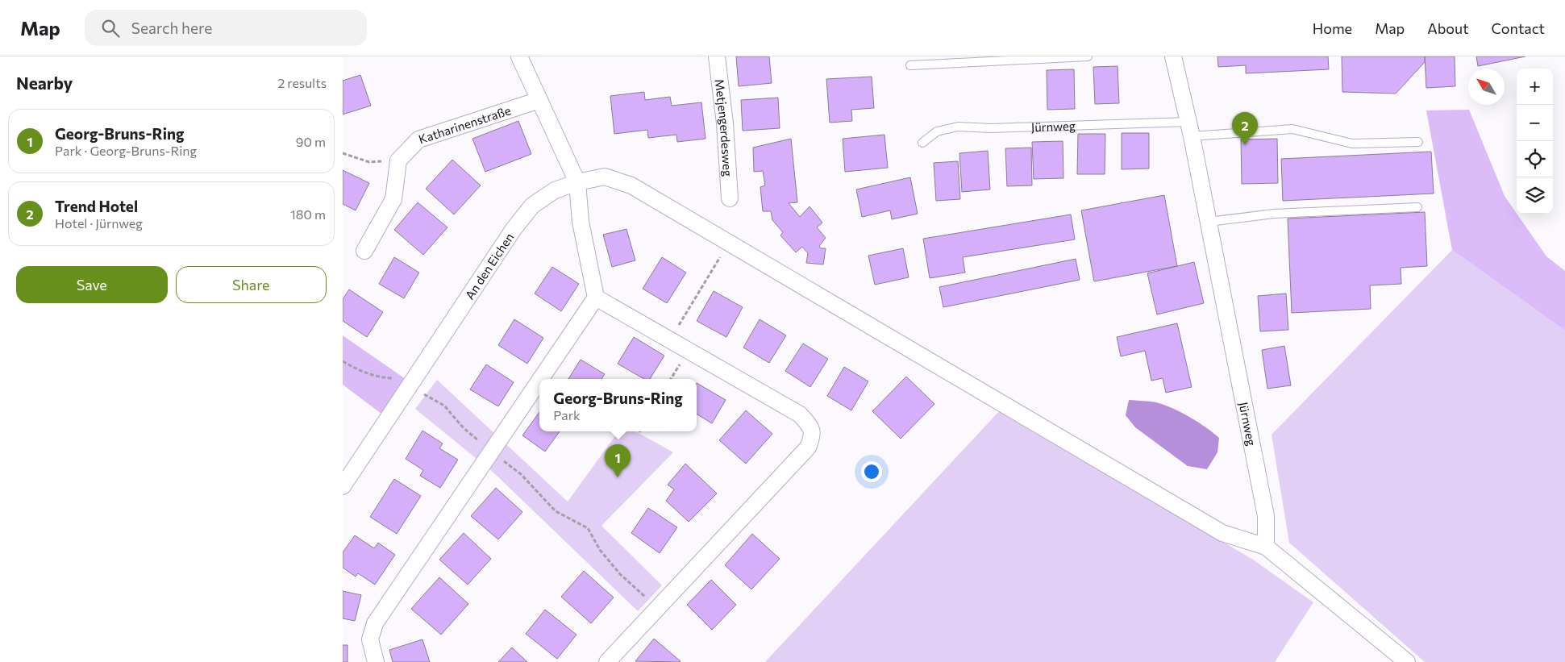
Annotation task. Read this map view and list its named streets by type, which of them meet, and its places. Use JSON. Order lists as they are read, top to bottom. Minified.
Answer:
{"streets":{"street":["Katharinenstraße","Jürnweg","Metjengerdesweg","An den Eichen"]},"crossings":[["Jürnweg","An den Eichen"]],"north":"top left","page":{"header":"Map","search":"Search here","nav":["Home","Map","About","Contact"],"heading":["Nearby","2 results"],"map_buttons":["+","−"],"list":[{"mark":"1","name":"Georg-Bruns-Ring","note":"Park · Georg-Bruns-Ring","value":"90 m"},{"mark":"2","name":"Trend Hotel","note":"Hotel · Jürnweg","value":"180 m"}],"pins":["2","1"],"buttons":["Save","Share"],"popup":["Georg-Bruns-Ring","Park"]}}
